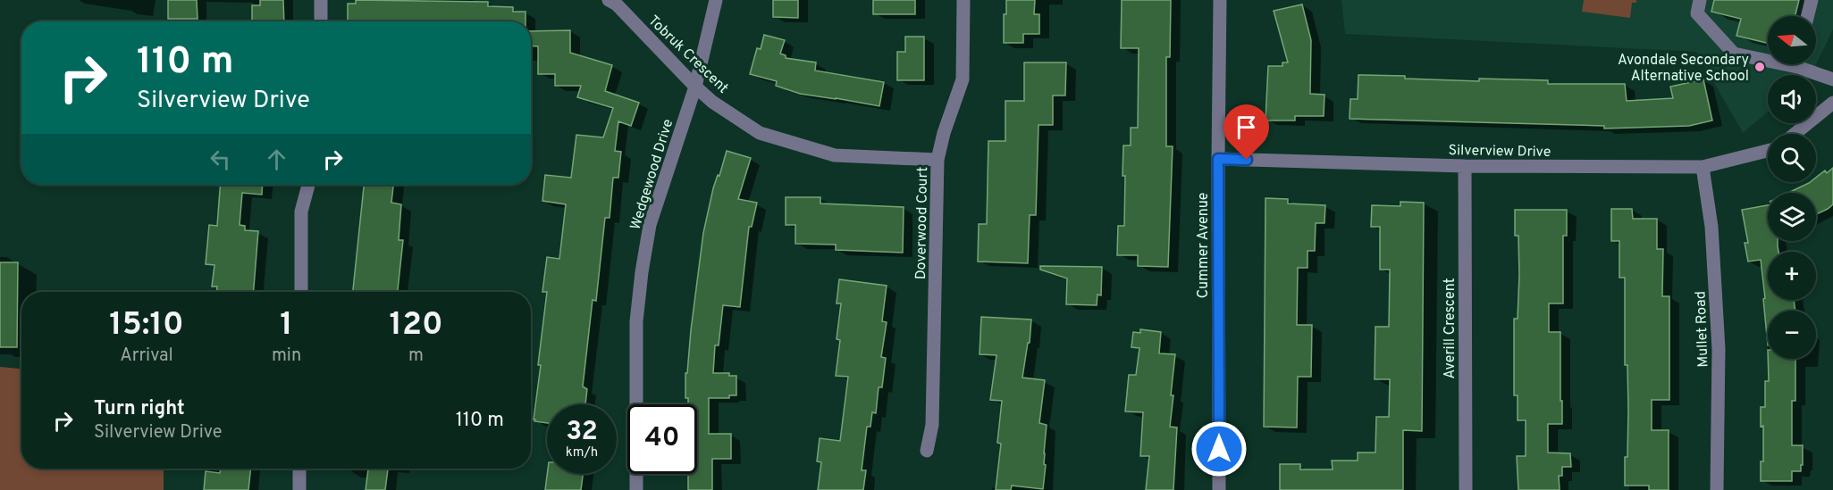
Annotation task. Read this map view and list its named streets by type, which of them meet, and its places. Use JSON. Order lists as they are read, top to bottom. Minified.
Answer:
{"streets":{"street":["Tobruk Crescent","Silverview Drive","Wedgewood Drive","Doverwood Court","Cummer Avenue","Averill Crescent","Mullet Road"]},"crossings":[["Tobruk Crescent","Wedgewood Drive"],["Tobruk Crescent","Doverwood Court"],["Silverview Drive","Cummer Avenue"],["Silverview Drive","Averill Crescent"],["Silverview Drive","Mullet Road"]],"places":["Avondale Secondary Alternative School"],"north":"left","page":{"map_buttons":["+","−"],"turn":["110 m","Silverview Drive"],"eta":["15:10","Arrival","1","min","120","m"],"list":[{"name":"Turn right","note":"Silverview Drive","value":"110 m"}],"speed":"32 km/h","limit":"40"}}
